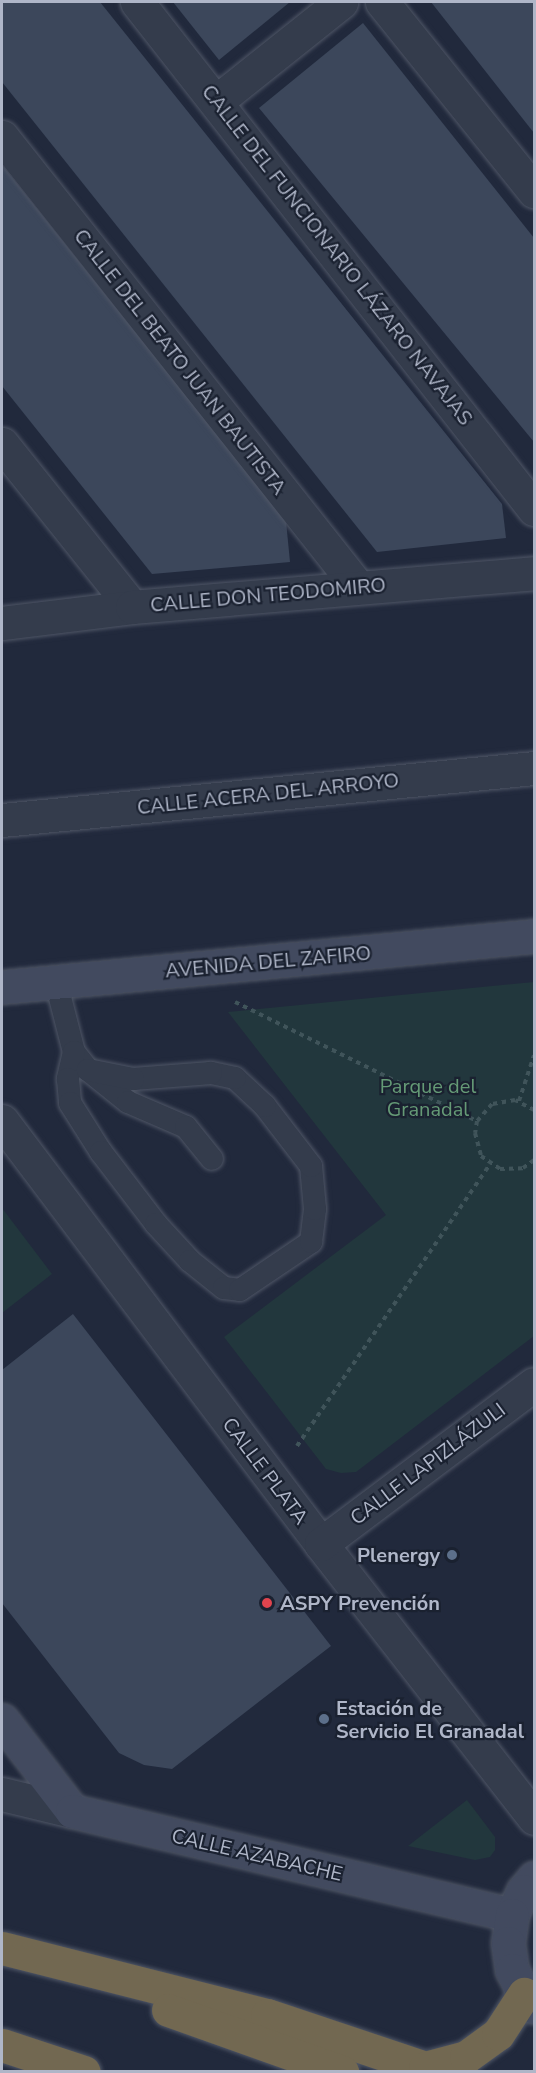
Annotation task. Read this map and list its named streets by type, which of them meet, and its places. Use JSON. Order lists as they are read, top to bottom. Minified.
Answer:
{"streets":{"street":["CALLE DEL FUNCIONARIO LÁZARO NAVAJAS","CALLE DEL BEATO JUAN BAUTISTA","CALLE DON TEODOMIRO","CALLE ACERA DEL ARROYO","AVENIDA DEL ZAFIRO","CALLE LAPIZLÁZULI","CALLE PLATA","CALLE AZABACHE"]},"crossings":[["CALLE DEL BEATO JUAN BAUTISTA","CALLE DON TEODOMIRO"],["CALLE LAPIZLÁZULI","CALLE PLATA"]],"parks":["Parque del Granadal"],"places":["Plenergy","ASPY Prevención","Estación de Servicio El Granadal"]}
